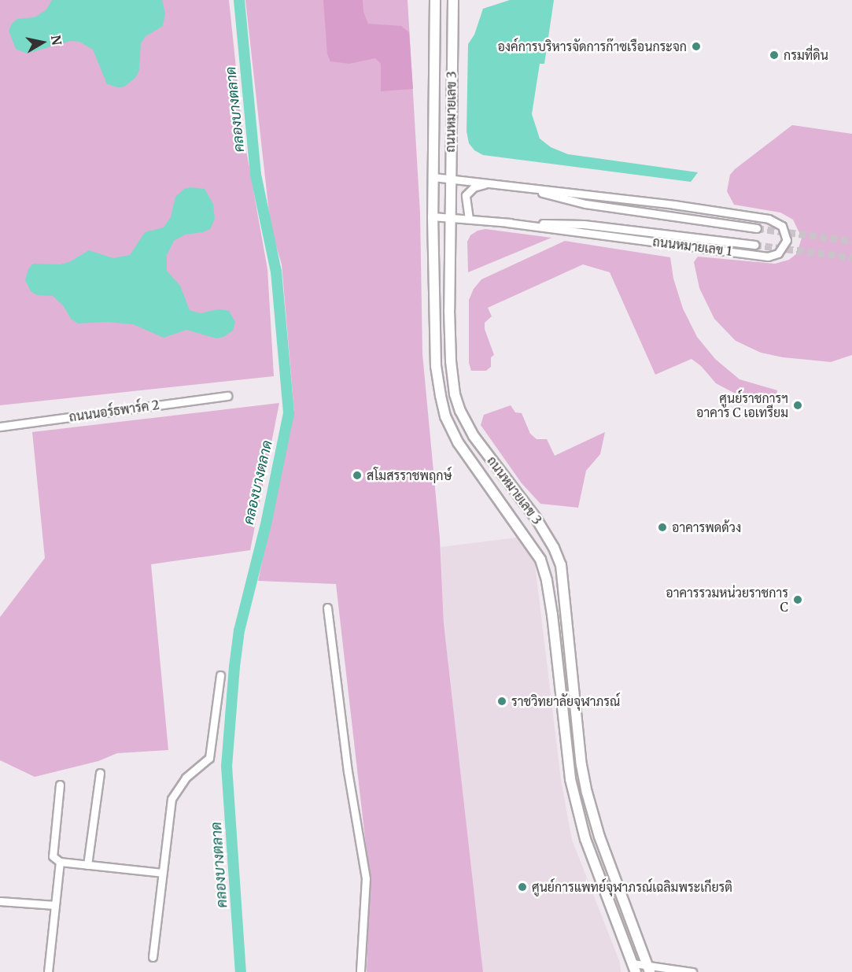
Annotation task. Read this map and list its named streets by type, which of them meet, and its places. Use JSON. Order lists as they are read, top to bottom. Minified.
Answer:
{"streets":{"street":["ถนนหมายเลข 3","ถนนหมายเลข 1","ถนนนอร์ธพาร์ค 2"]},"crossings":[["ถนนหมายเลข 3","ถนนหมายเลข 1"]],"water":["คลองบางตลาด"],"places":["องค์การบริหารจัดการก๊าซเรือนกระจก","กรมที่ดิน","ศูนย์ราชการฯ อาคาร C เอเทรียม","สโมสรราชพฤกษ์","อาคารพดด้วง","อาคารรวมหน่วยราชการ C","ราชวิทยาลัยจุฬาภรณ์","ศูนย์การแพทย์จุฬาภรณ์เฉลิมพระเกียรติ"],"north":"right"}
